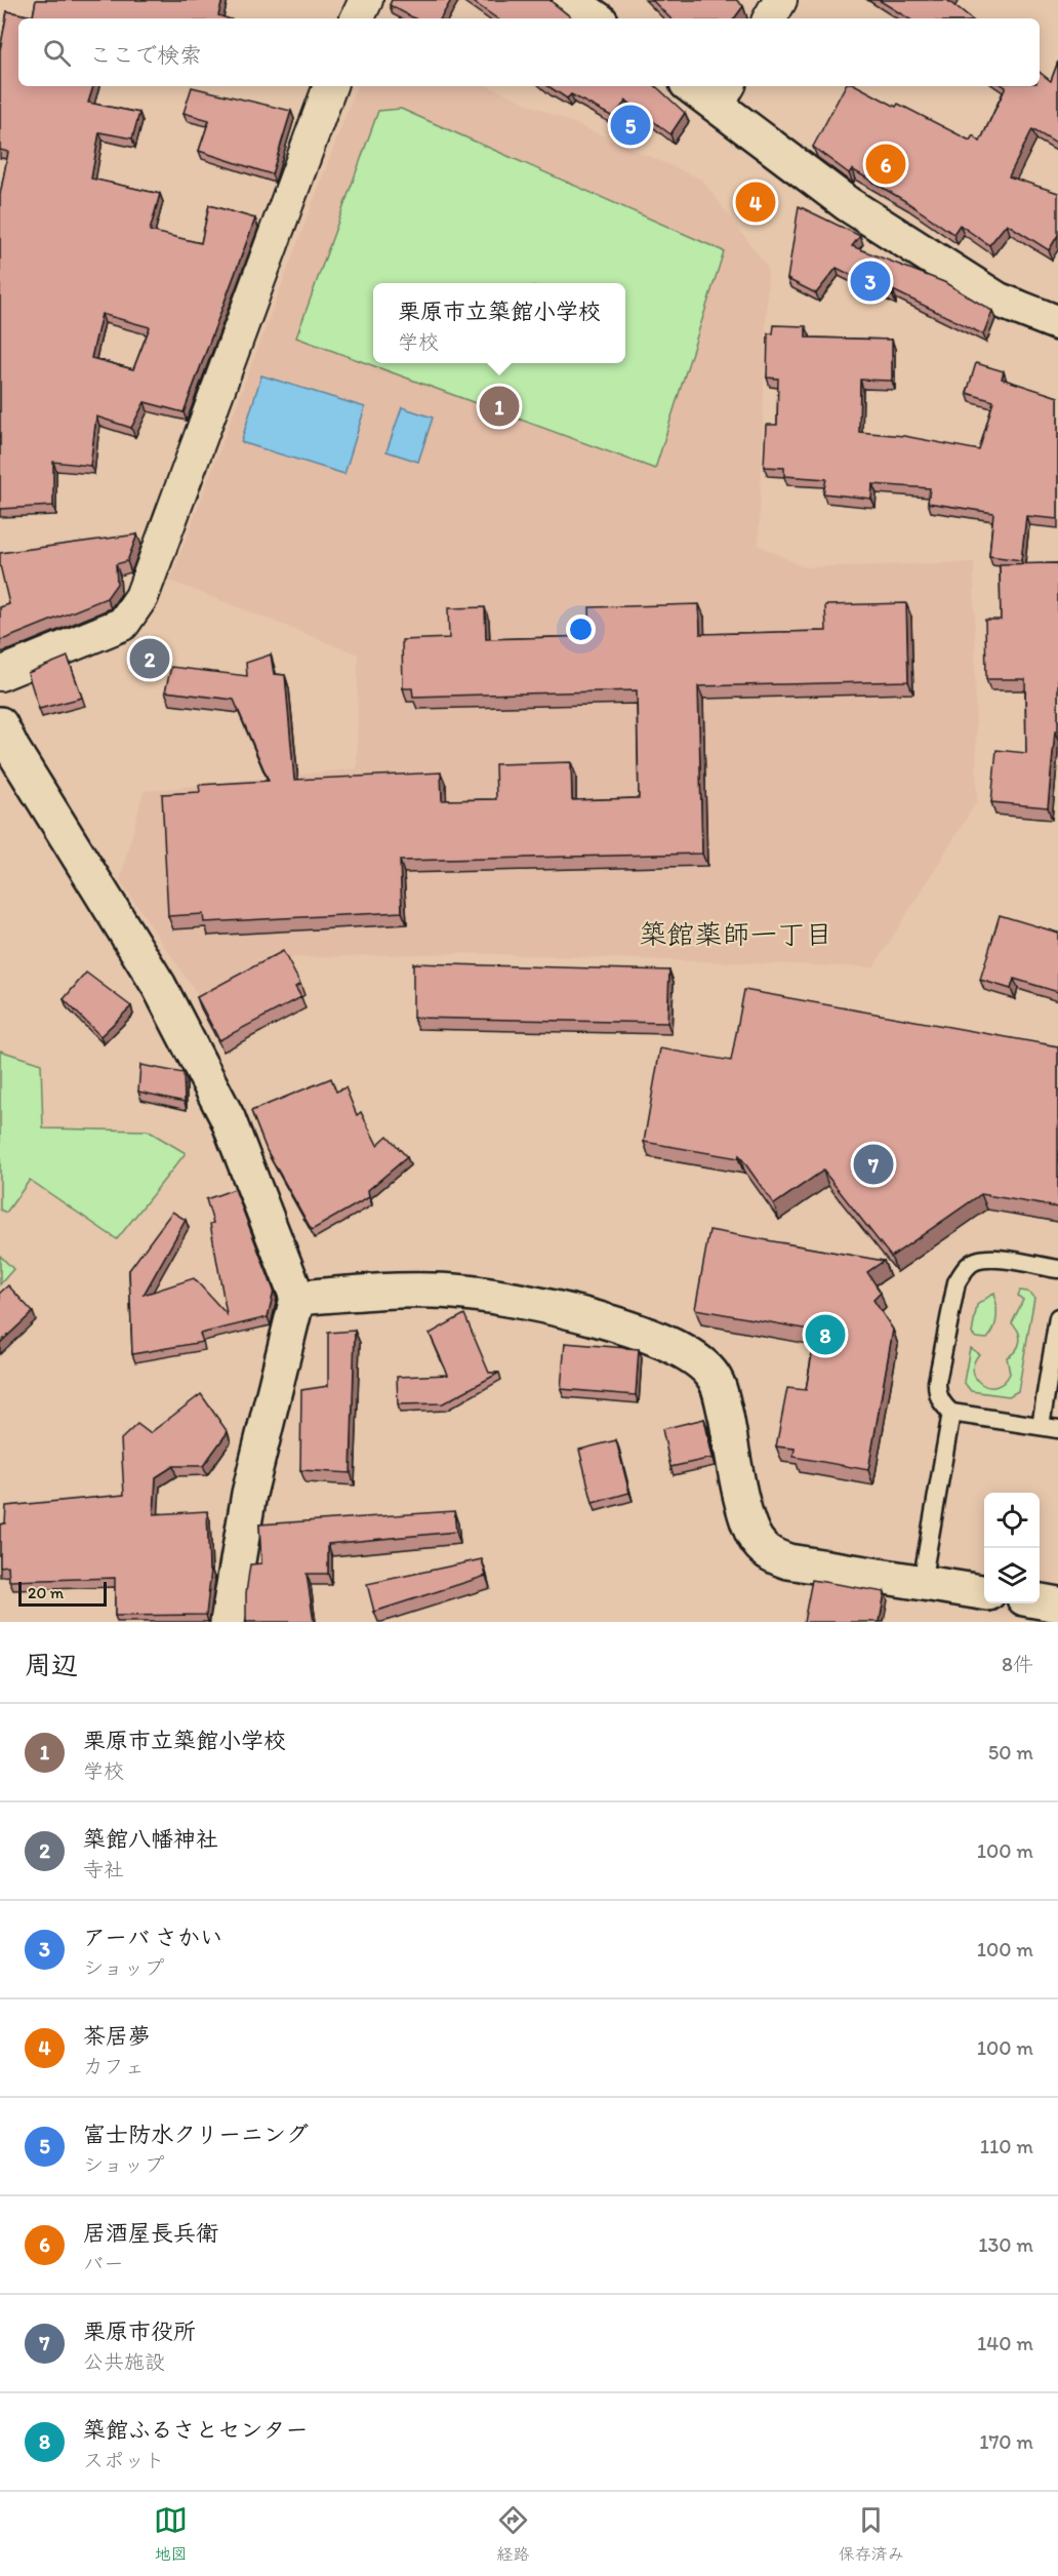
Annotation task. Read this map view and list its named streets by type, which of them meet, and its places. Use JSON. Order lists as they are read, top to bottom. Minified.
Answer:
{"districts":["築館薬師一丁目"],"scale_bar":"20 m","page":{"search":"ここで検索","pins":["5","6","4","3","1","2","7","8"],"popup":["栗原市立築館小学校","学校"],"scale":"20 m","heading":["周辺","8件"],"list":[{"mark":"1","name":"栗原市立築館小学校","note":"学校","value":"50 m"},{"mark":"2","name":"築館八幡神社","note":"寺社","value":"100 m"},{"mark":"3","name":"アーバ さかい","note":"ショップ","value":"100 m"},{"mark":"4","name":"茶居夢","note":"カフェ","value":"100 m"},{"mark":"5","name":"富士防水クリーニング","note":"ショップ","value":"110 m"},{"mark":"6","name":"居酒屋長兵衛","note":"バー","value":"130 m"},{"mark":"7","name":"栗原市役所","note":"公共施設","value":"140 m"},{"mark":"8","name":"築館ふるさとセンター","note":"スポット","value":"170 m"}],"nav":["地図","経路","保存済み"]}}
